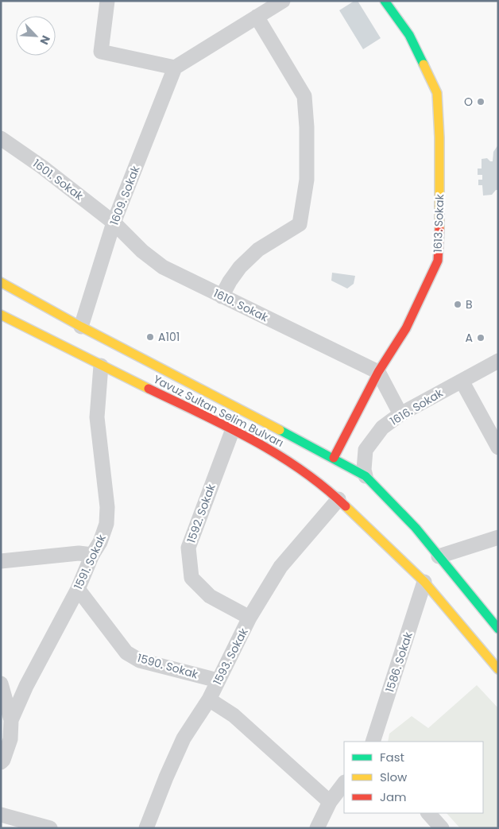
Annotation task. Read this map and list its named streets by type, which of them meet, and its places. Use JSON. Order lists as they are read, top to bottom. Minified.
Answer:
{"streets":{"main road":["1613. Sokak","Yavuz Sultan Selim Bulvarı"],"street":["1601. Sokak","1609. Sokak","1610. Sokak","1616. Sokak","1592. Sokak","1591. Sokak","1593. Sokak","1586. Sokak","1590. Sokak"]},"crossings":[["1601. Sokak","1609. Sokak"],["1601. Sokak","1610. Sokak"],["1609. Sokak","1610. Sokak"],["1609. Sokak","Yavuz Sultan Selim Bulvarı"],["1613. Sokak","1610. Sokak"],["1613. Sokak","Yavuz Sultan Selim Bulvarı"],["1616. Sokak","Yavuz Sultan Selim Bulvarı"],["Yavuz Sultan Selim Bulvarı","1592. Sokak"],["Yavuz Sultan Selim Bulvarı","1591. Sokak"],["Yavuz Sultan Selim Bulvarı","1593. Sokak"],["Yavuz Sultan Selim Bulvarı","1586. Sokak"],["1592. Sokak","1593. Sokak"],["1591. Sokak","1590. Sokak"],["1593. Sokak","1590. Sokak"]],"places":["O","B","A101","A"],"legend":["Fast","Slow","Jam"],"north":"bottom right"}
